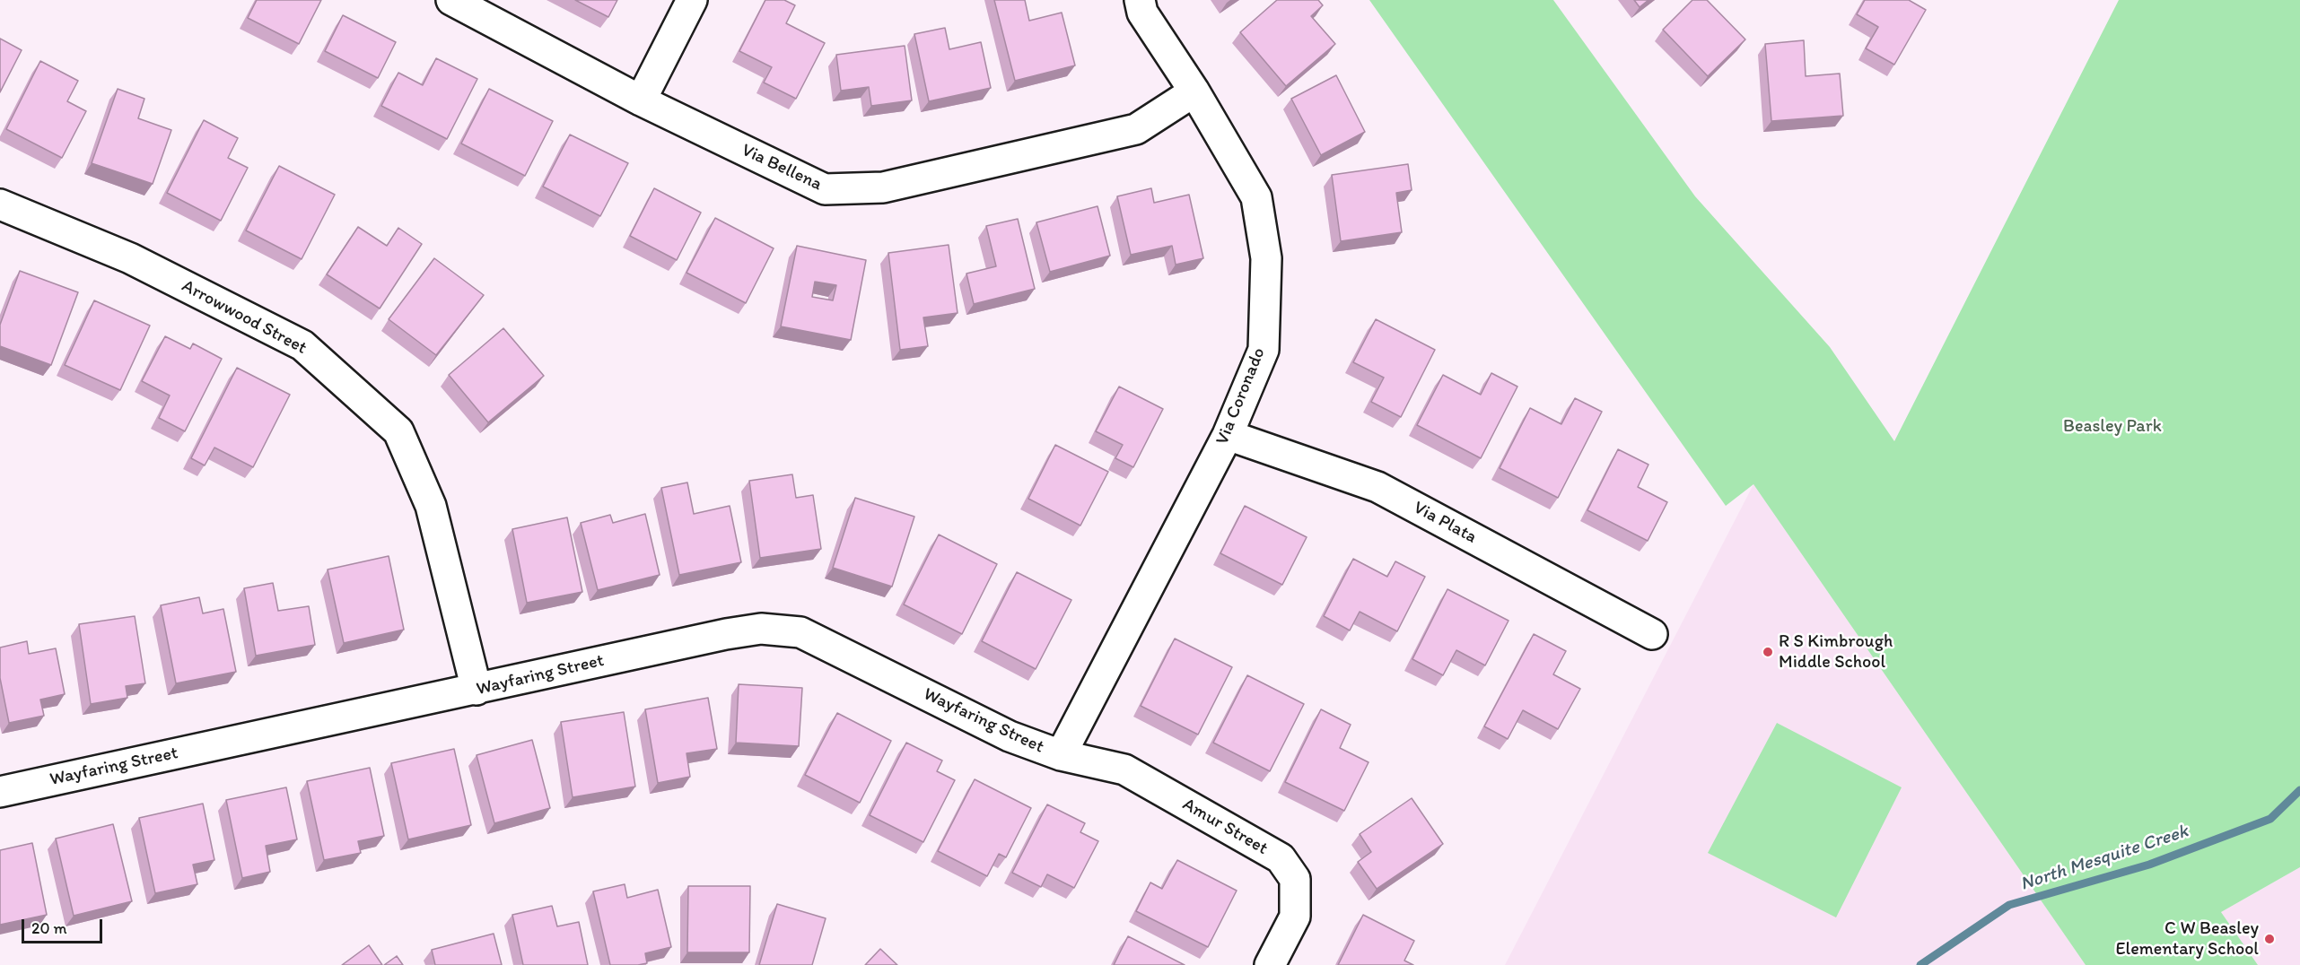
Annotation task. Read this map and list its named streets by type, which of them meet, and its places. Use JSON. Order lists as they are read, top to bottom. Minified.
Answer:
{"streets":{"street":["Via Bellena","Arrowwood Street","Via Coronado","Via Plata","Wayfaring Street","Amur Street"]},"crossings":[["Via Bellena","Via Coronado"],["Arrowwood Street","Wayfaring Street"],["Via Coronado","Via Plata"],["Via Coronado","Wayfaring Street"],["Via Coronado","Amur Street"],["Wayfaring Street","Amur Street"]],"water":["North Mesquite Creek"],"parks":["Beasley Park"],"places":["R S Kimbrough Middle School","C W Beasley Elementary School"],"scale_bar":"20 m"}
